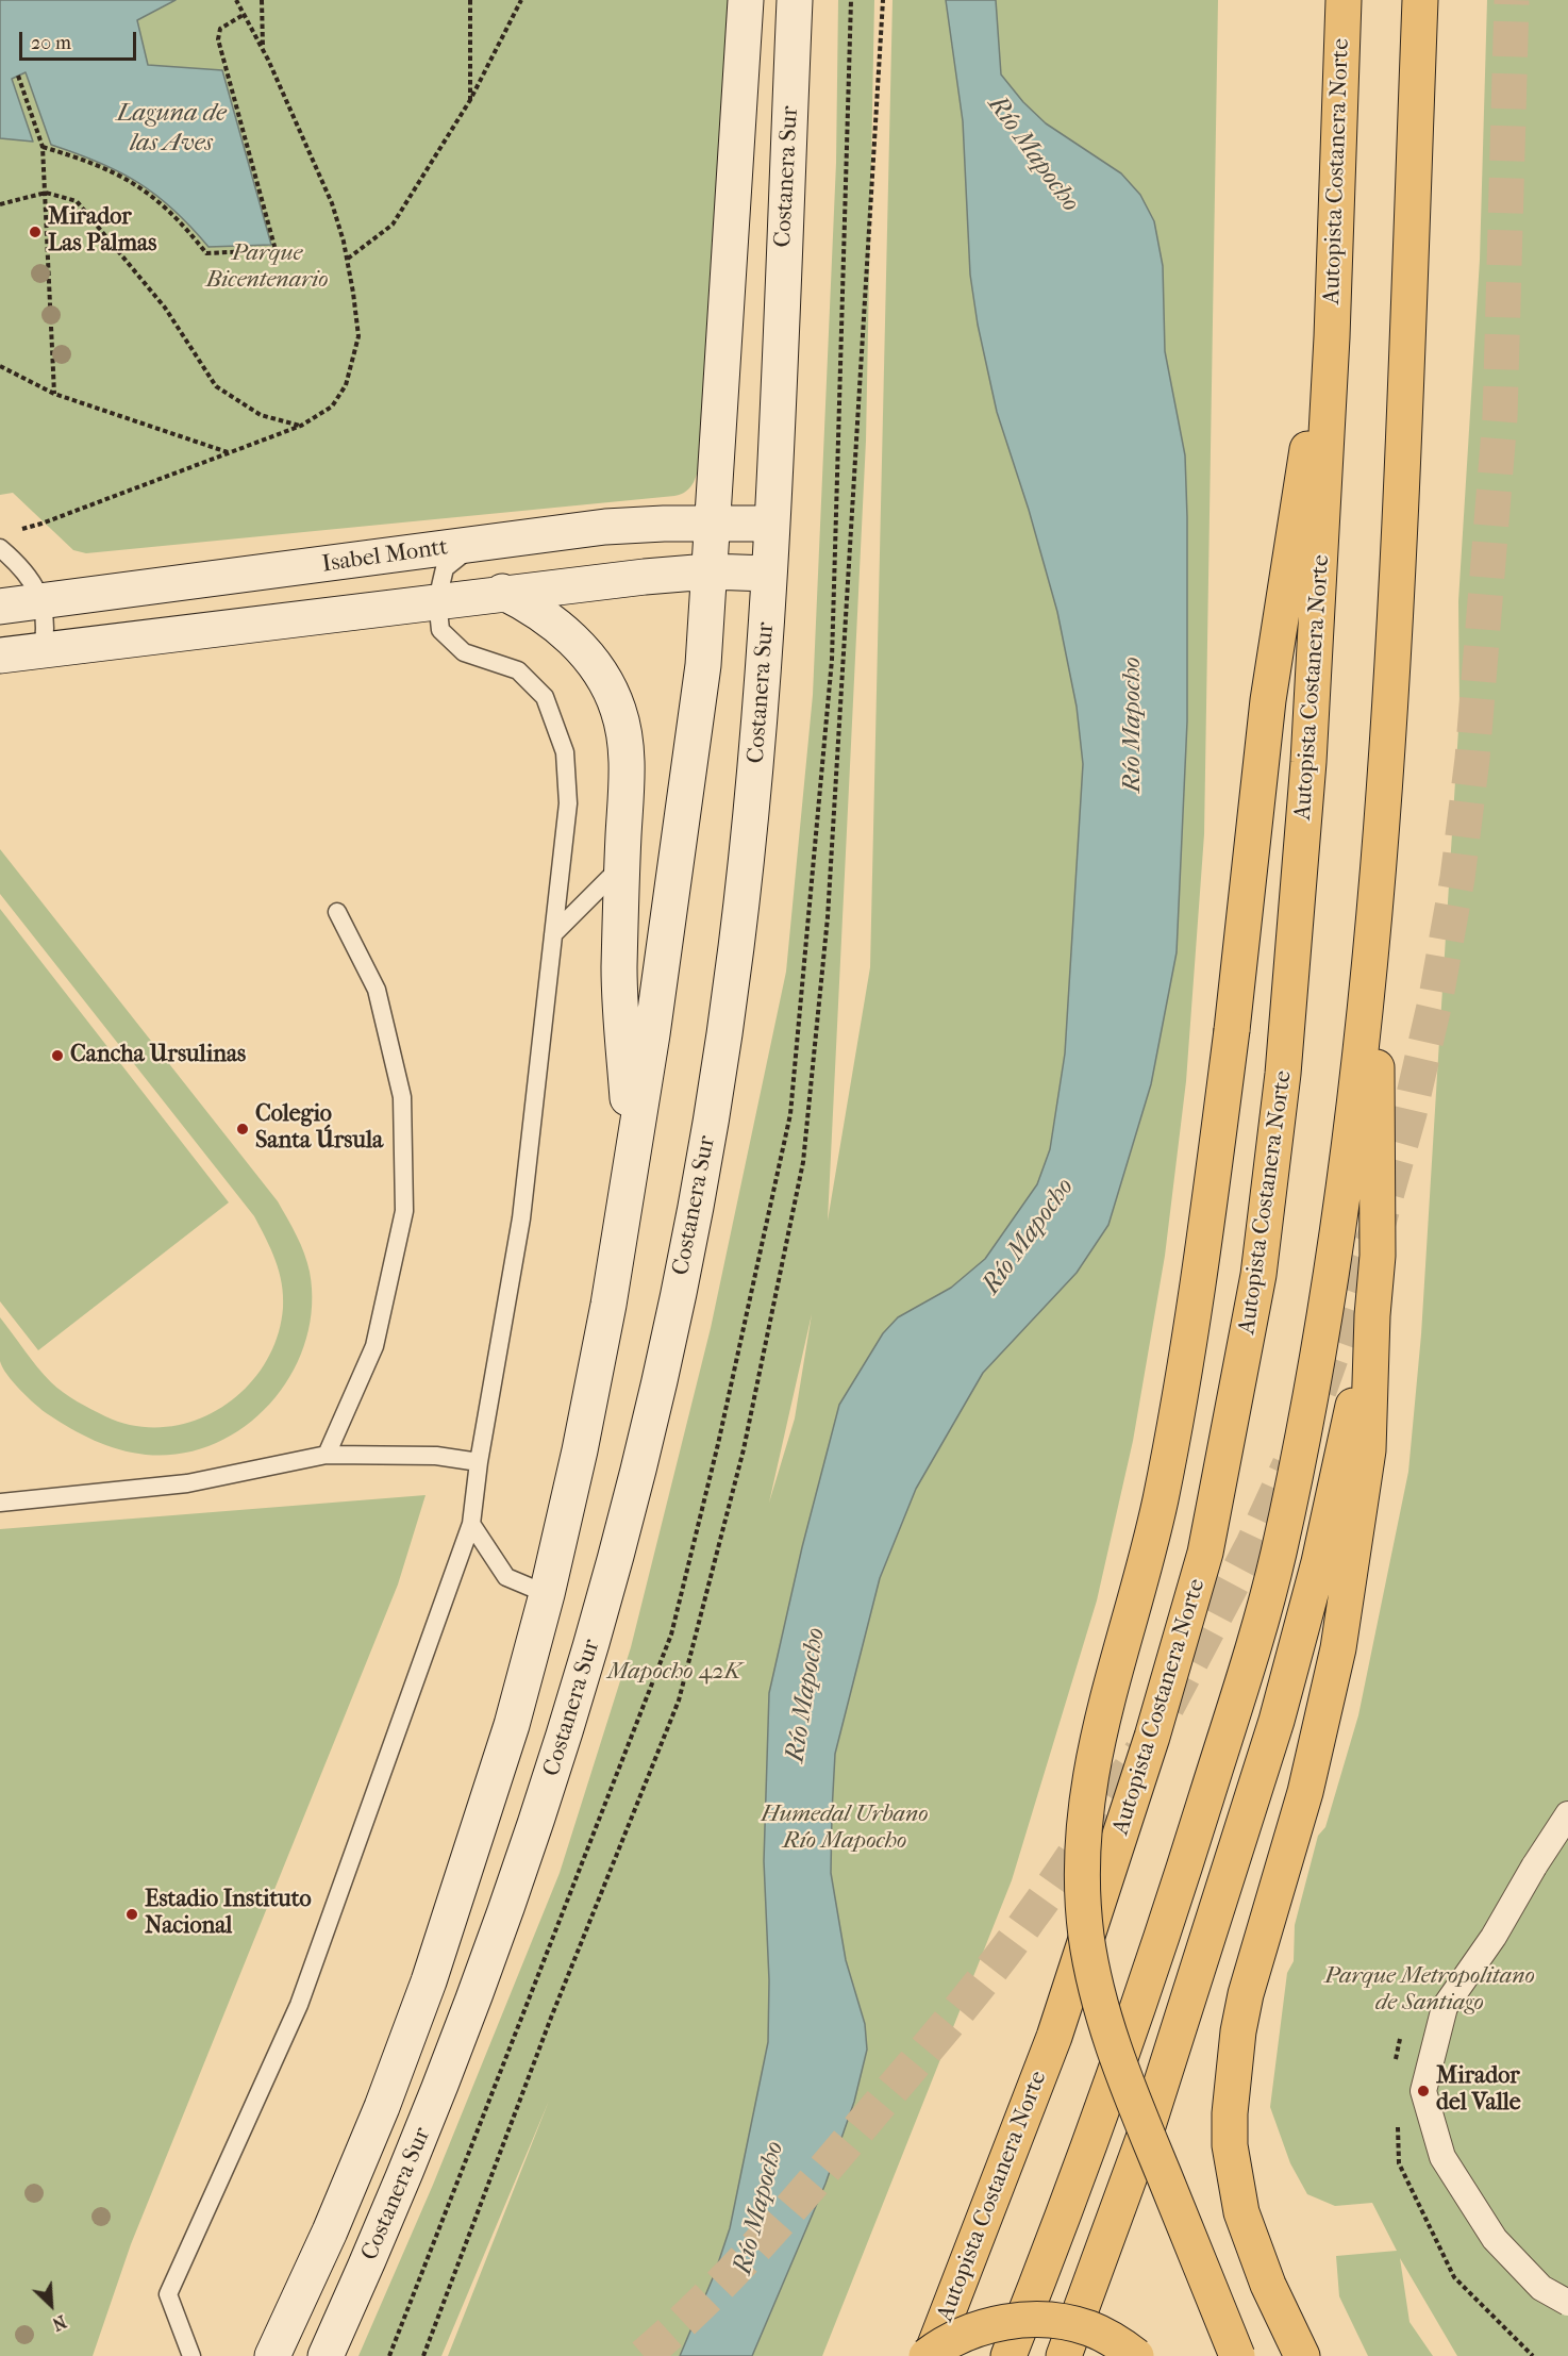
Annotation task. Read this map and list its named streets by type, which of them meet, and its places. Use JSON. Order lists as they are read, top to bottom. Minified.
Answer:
{"streets":{"highway":["Autopista Costanera Norte"],"main road":["Costanera Sur","Isabel Montt"]},"crossings":[["Costanera Sur","Isabel Montt"]],"water":["Laguna de las Aves","Río Mapocho"],"parks":["Parque Bicentenario","Mapocho 42K","Humedal Urbano Río Mapocho","Parque Metropolitano de Santiago"],"places":["Mirador Las Palmas","Cancha Ursulinas","Colegio Santa Úrsula","Estadio Instituto Nacional","Mirador del Valle"],"scale_bar":"20 m","north":"bottom right"}
